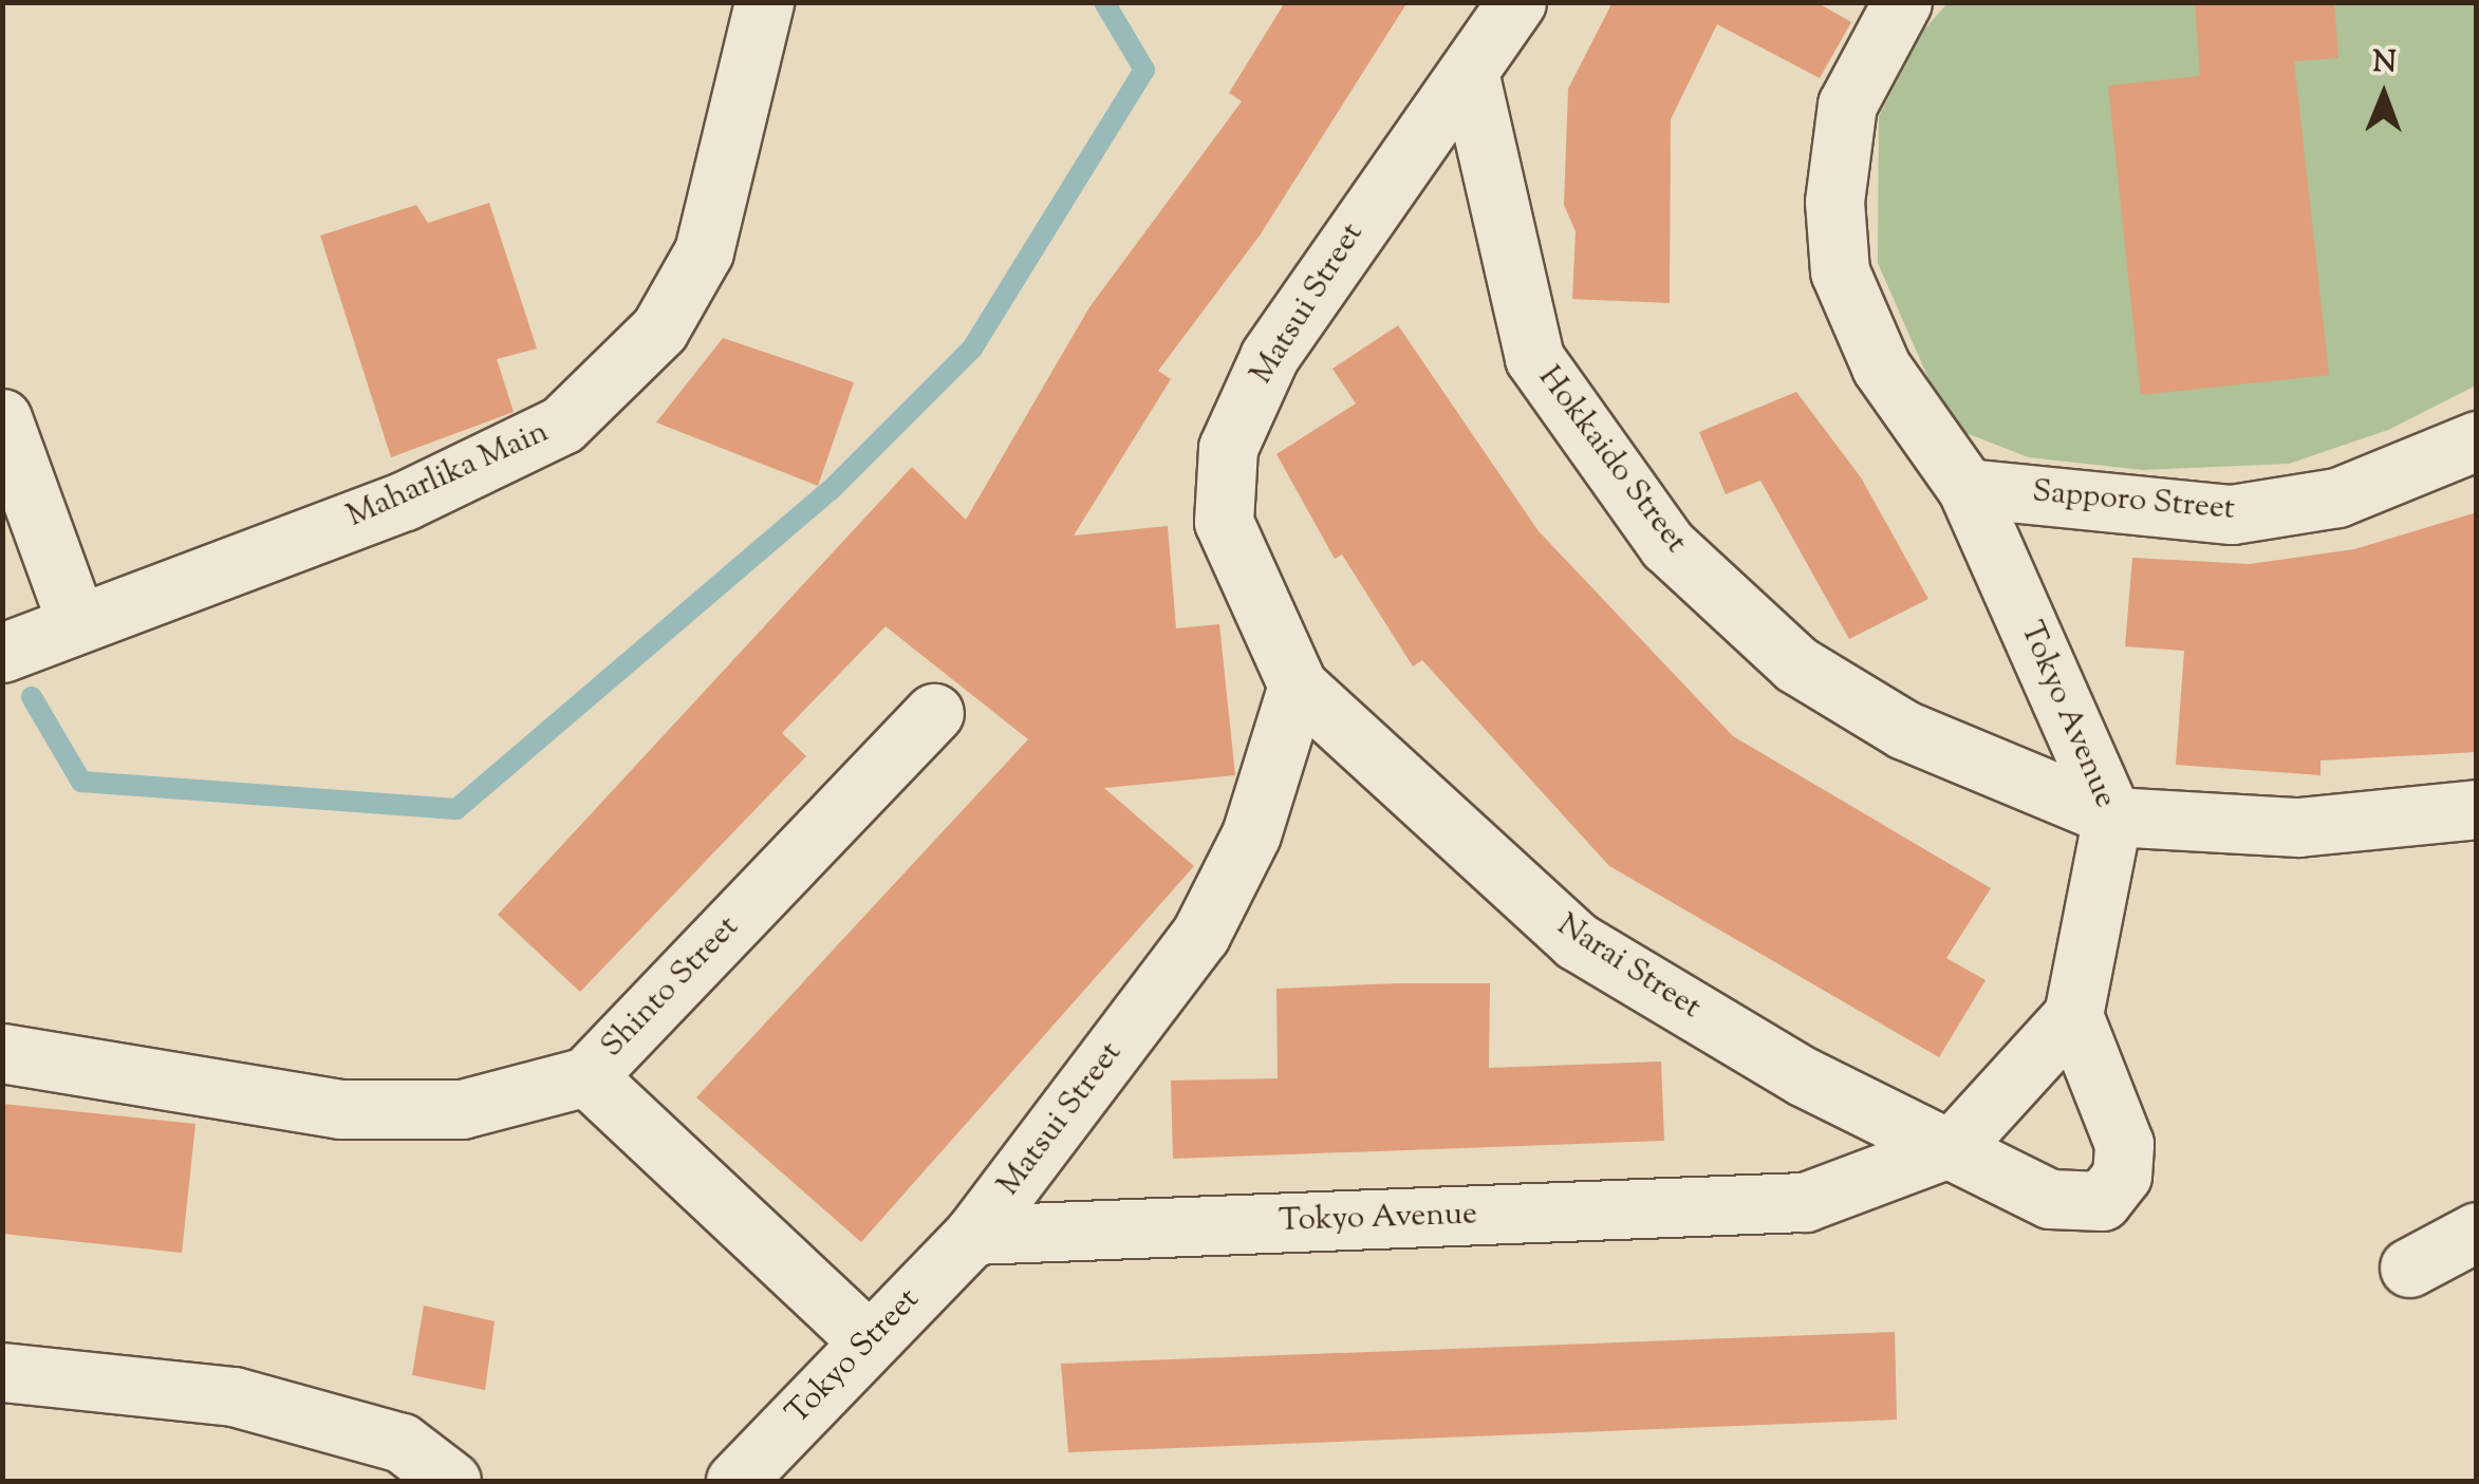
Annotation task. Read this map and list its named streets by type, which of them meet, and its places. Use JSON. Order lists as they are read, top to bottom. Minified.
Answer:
{"streets":{"street":["Matsui Street","Hokkaido Street","Maharlika Main","Sapporo Street","Tokyo Avenue","Narai Street","Shinto Street","Tokyo Street"]},"crossings":[["Matsui Street","Hokkaido Street"],["Matsui Street","Tokyo Avenue"],["Matsui Street","Narai Street"],["Matsui Street","Tokyo Street"],["Hokkaido Street","Tokyo Avenue"],["Sapporo Street","Tokyo Avenue"],["Tokyo Avenue","Narai Street"],["Tokyo Avenue","Tokyo Street"],["Shinto Street","Tokyo Street"]],"north":"top"}
